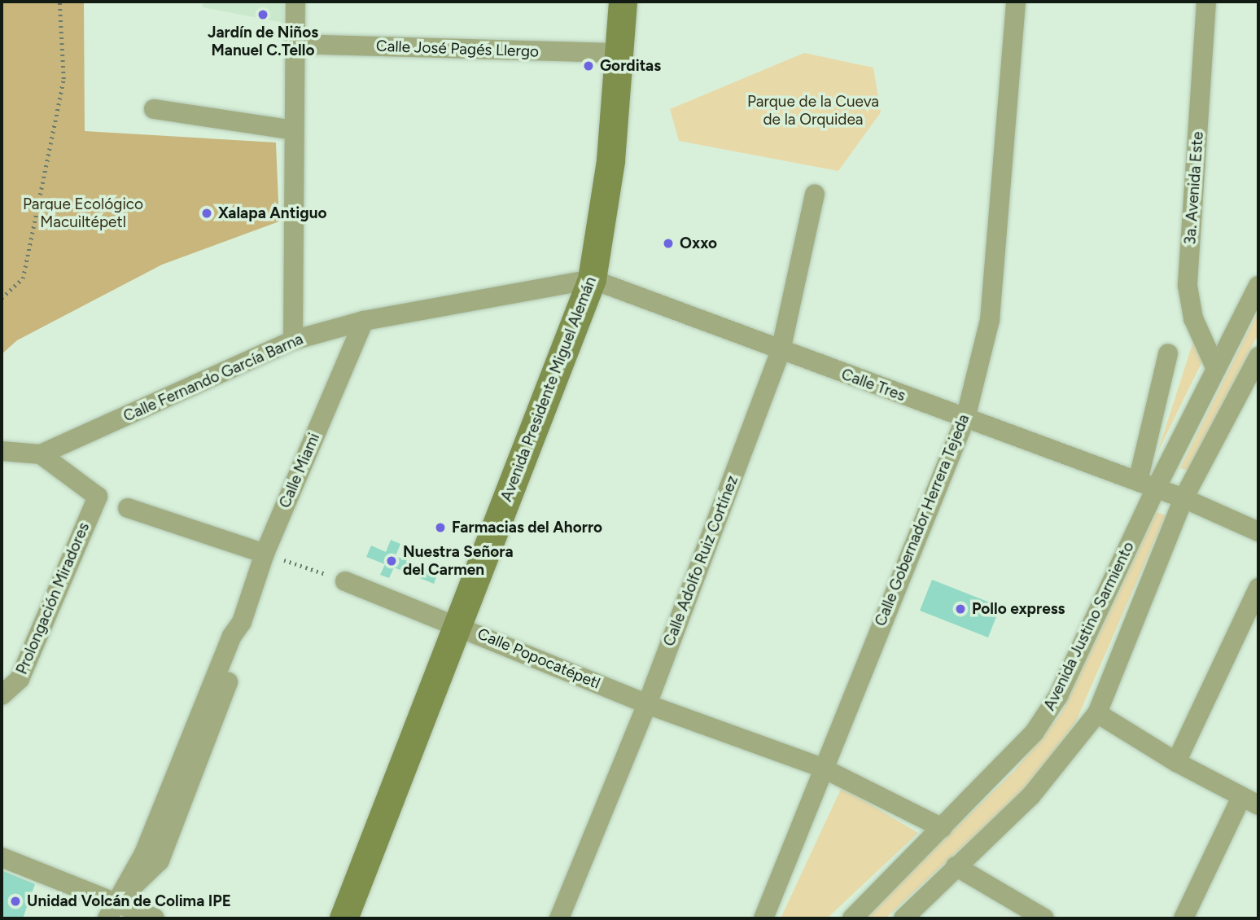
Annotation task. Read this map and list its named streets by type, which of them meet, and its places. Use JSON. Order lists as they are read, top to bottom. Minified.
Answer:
{"streets":{"main road":["Avenida Presidente Miguel Alemán"],"street":["Calle José Pagés Llergo","3a. Avenida Este","Calle Fernando García Barna","Calle Tres","Calle Miami","Calle Gobernador Herrera Tejeda","Calle Adolfo Ruiz Cortínez","Prolongación Miradores","Avenida Justino Sarmiento","Calle Popocatépetl"]},"crossings":[["Calle José Pagés Llergo","Avenida Presidente Miguel Alemán"],["3a. Avenida Este","Avenida Justino Sarmiento"],["Calle Fernando García Barna","Calle Tres"],["Calle Fernando García Barna","Avenida Presidente Miguel Alemán"],["Calle Fernando García Barna","Calle Miami"],["Calle Fernando García Barna","Prolongación Miradores"],["Calle Tres","Avenida Presidente Miguel Alemán"],["Calle Tres","Calle Gobernador Herrera Tejeda"],["Calle Tres","Calle Adolfo Ruiz Cortínez"],["Calle Tres","Avenida Justino Sarmiento"],["Avenida Presidente Miguel Alemán","Calle Popocatépetl"],["Calle Gobernador Herrera Tejeda","Calle Popocatépetl"],["Calle Adolfo Ruiz Cortínez","Calle Popocatépetl"],["Avenida Justino Sarmiento","Calle Popocatépetl"]],"parks":["Parque de la Cueva de la Orquidea","Parque Ecológico Macuiltépetl"],"places":["Jardín de Niños Manuel C.Tello","Gorditas","Xalapa Antiguo","Oxxo","Farmacias del Ahorro","Nuestra Señora del Carmen","Pollo express","Unidad Volcán de Colima IPE"]}
